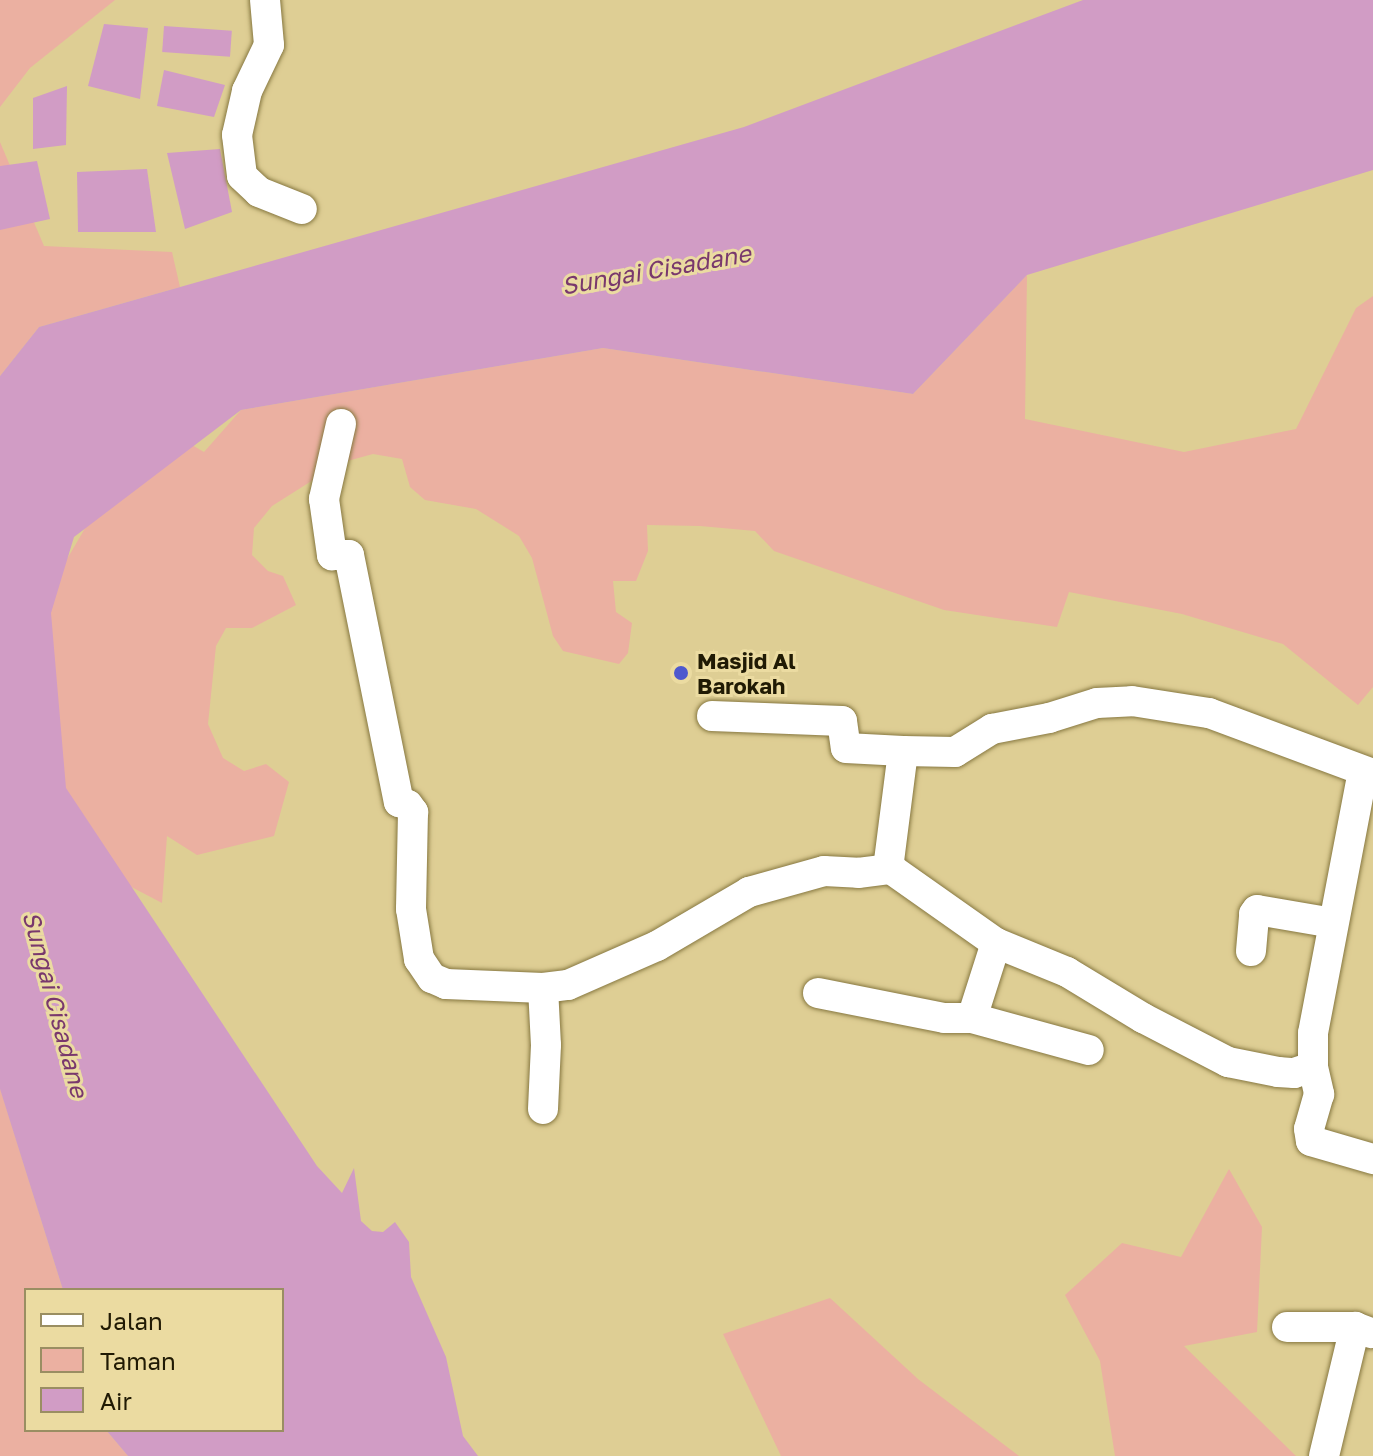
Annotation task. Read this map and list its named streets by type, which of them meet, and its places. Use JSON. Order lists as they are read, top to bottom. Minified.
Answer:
{"water":["Sungai Cisadane"],"places":["Masjid Al Barokah"],"legend":["Jalan","Taman","Air"]}
